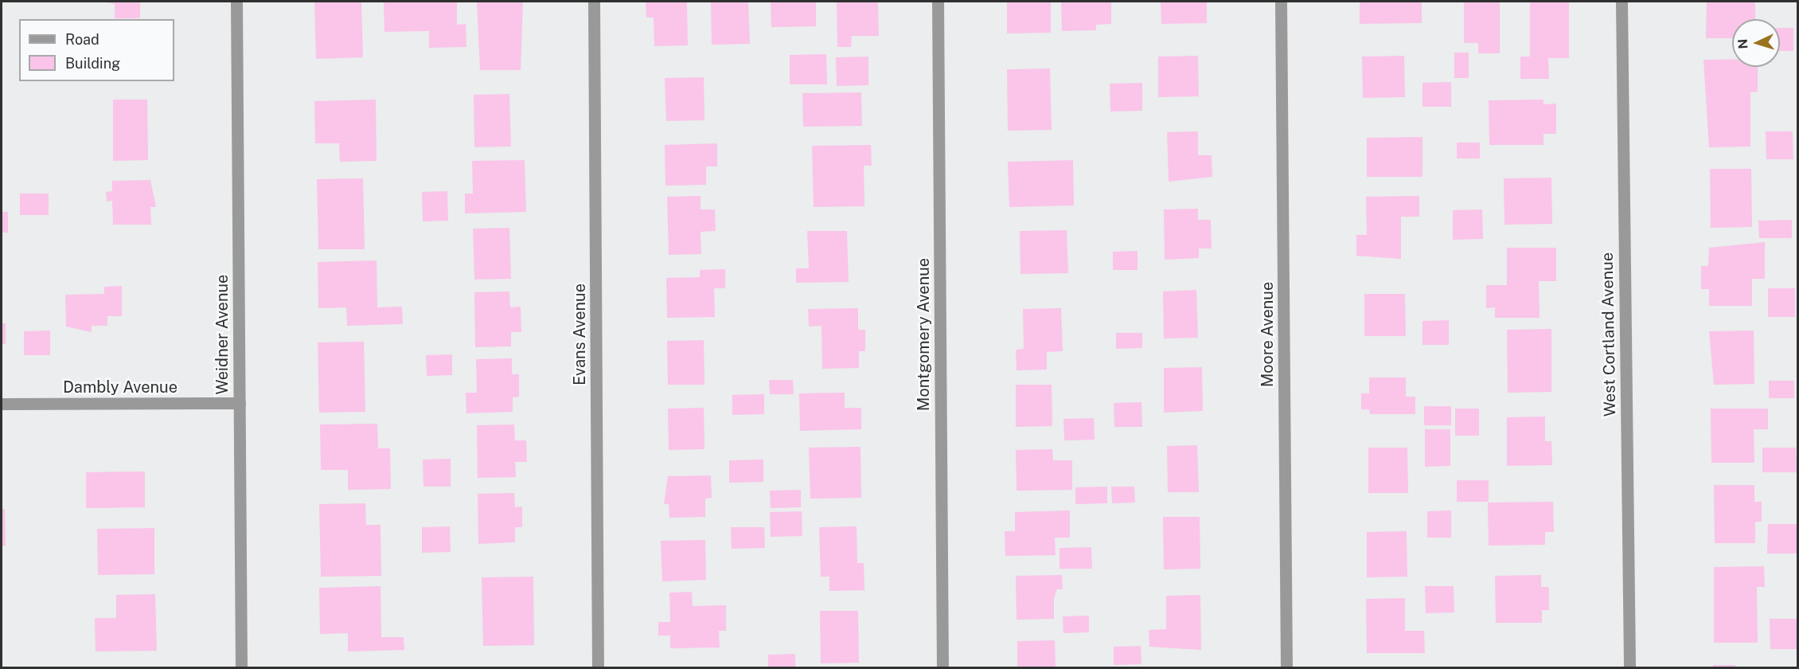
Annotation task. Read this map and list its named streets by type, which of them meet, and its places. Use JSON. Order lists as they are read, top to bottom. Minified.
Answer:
{"streets":{"street":["Weidner Avenue","Evans Avenue","Montgomery Avenue","Moore Avenue","West Cortland Avenue","Dambly Avenue"]},"crossings":[["Weidner Avenue","Dambly Avenue"]],"legend":["Road","Building"],"north":"left"}
